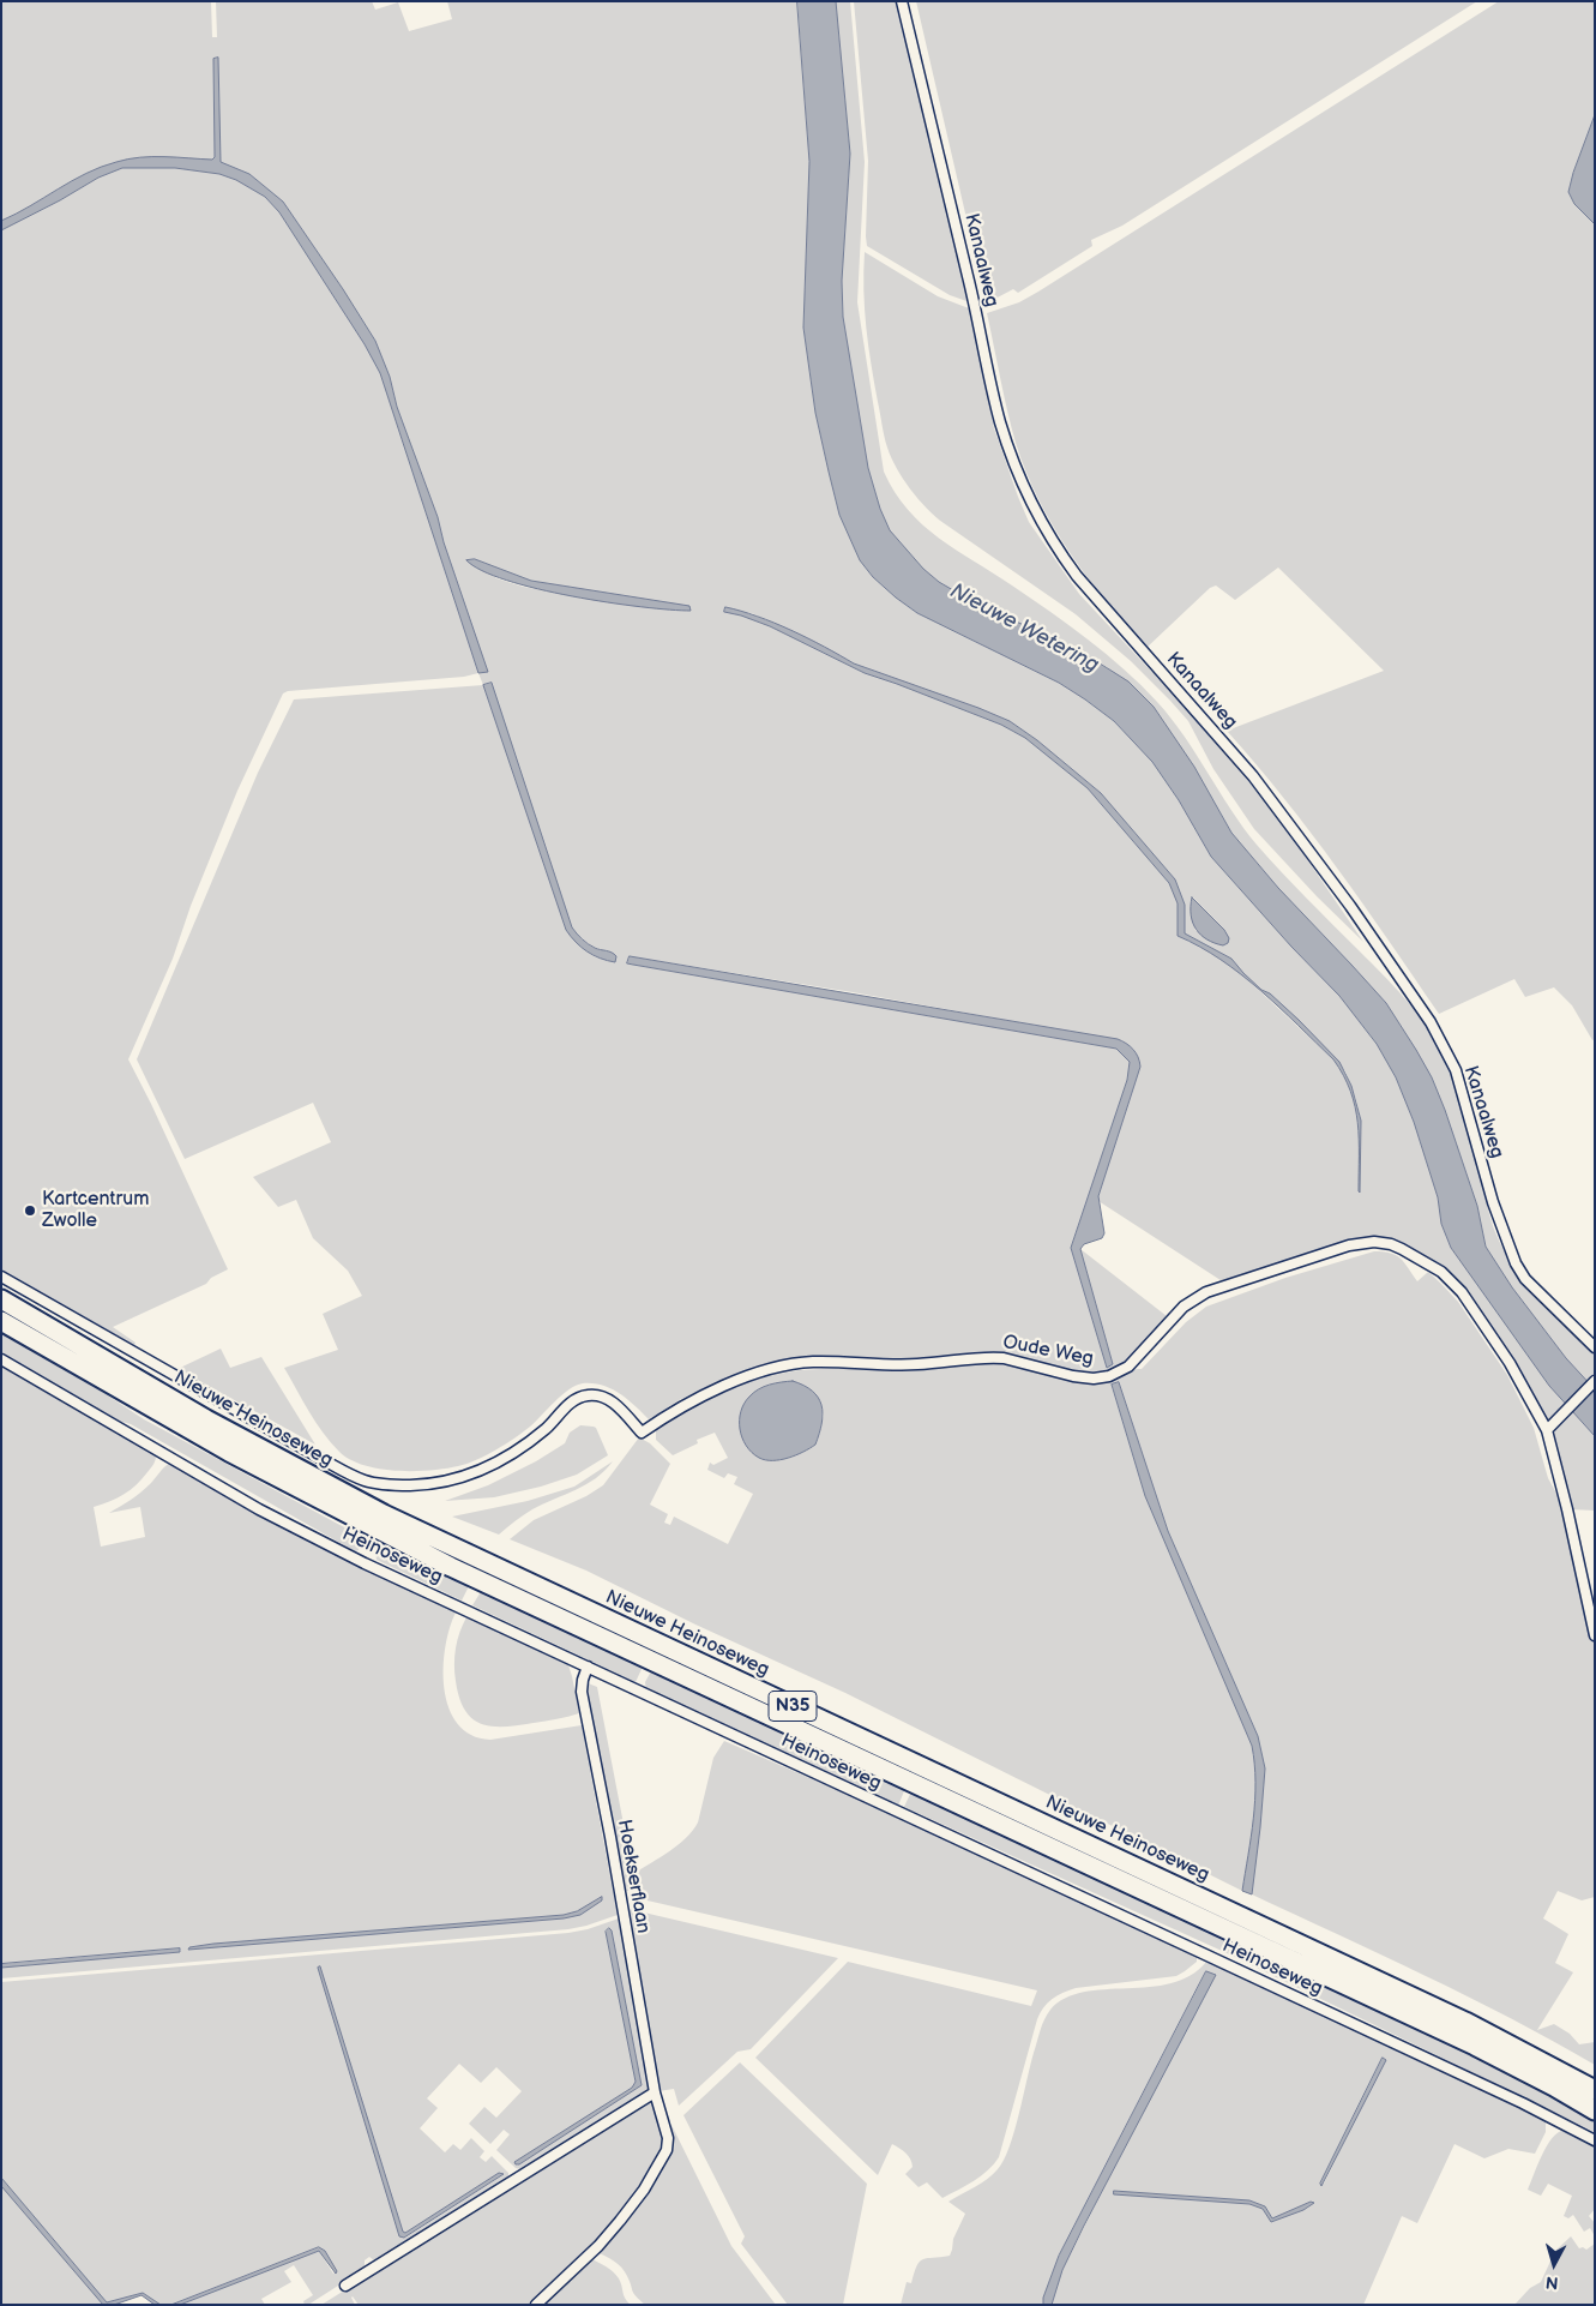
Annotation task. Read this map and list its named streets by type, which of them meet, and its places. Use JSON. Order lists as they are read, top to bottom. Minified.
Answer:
{"streets":{"highway":["Nieuwe Heinoseweg","N35"],"street":["Kanaalweg","Oude Weg","Heinoseweg","Hoekserflaan"]},"crossings":[["Heinoseweg","Hoekserflaan"]],"water":["Nieuwe Wetering"],"places":["Kartcentrum Zwolle"],"north":"bottom"}
